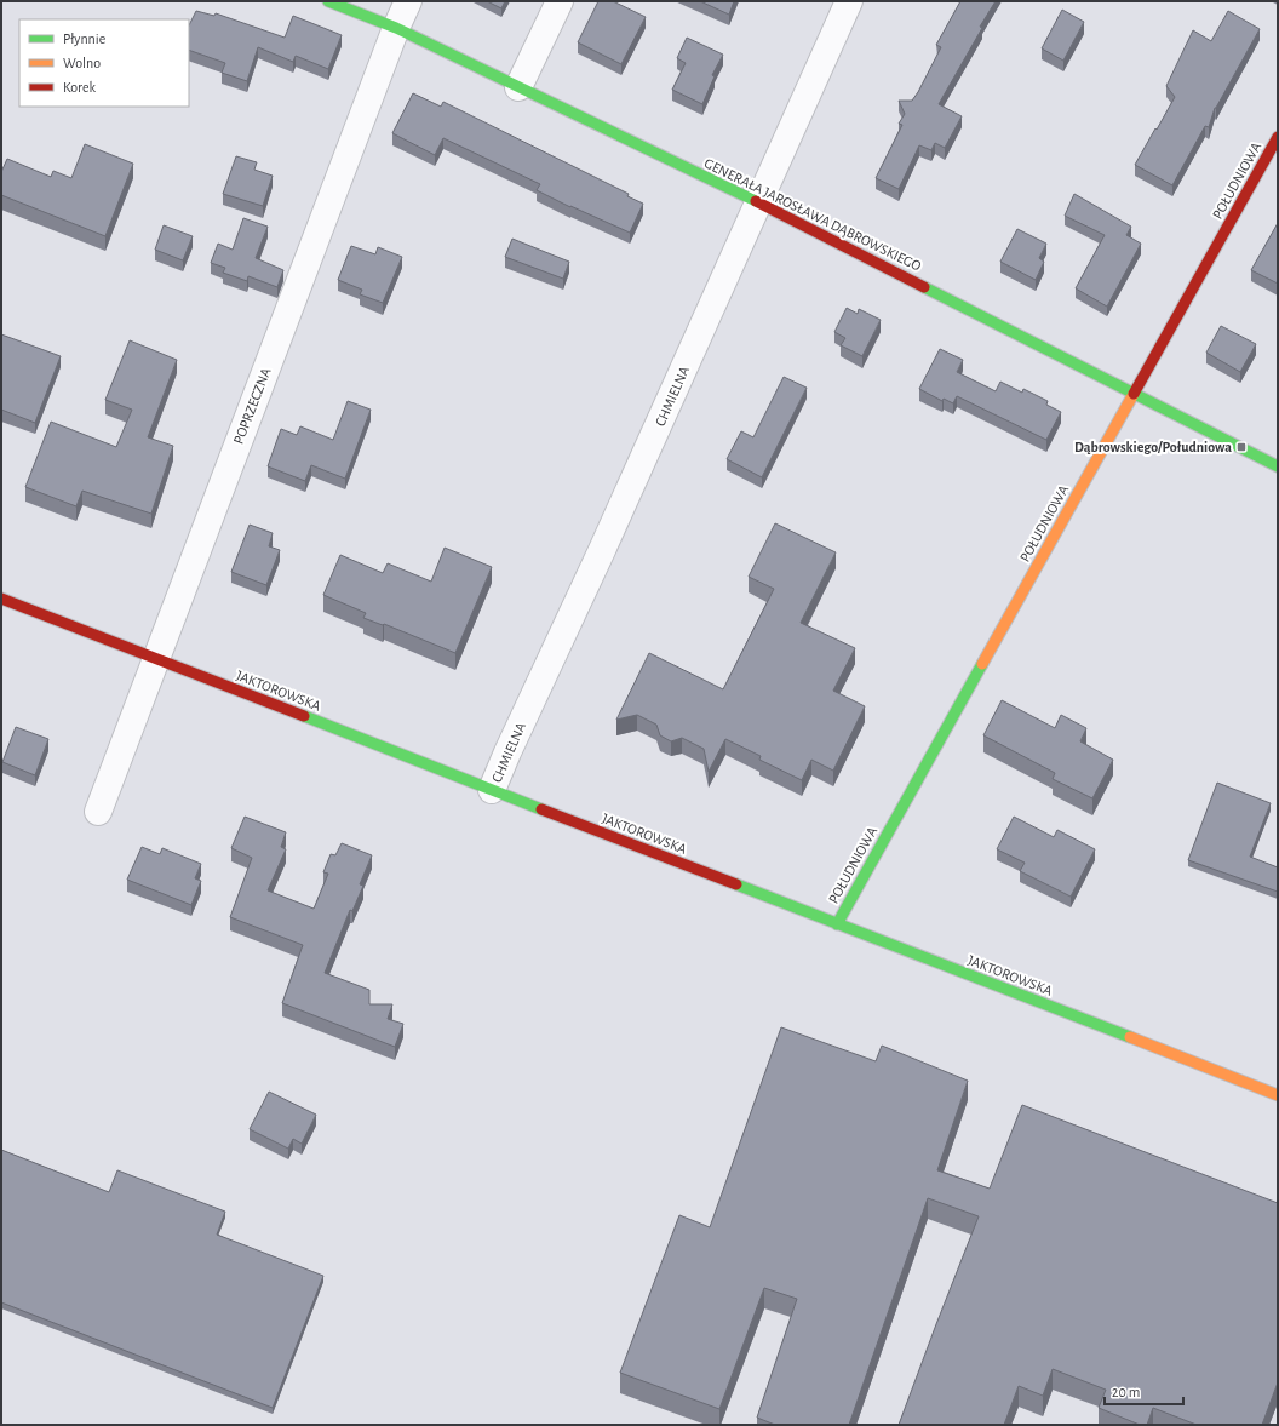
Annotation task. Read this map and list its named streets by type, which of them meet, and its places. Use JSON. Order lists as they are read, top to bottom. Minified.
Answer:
{"streets":{"street":["POŁUDNIOWA","GENERAŁA JAROSŁAWA DĄBROWSKIEGO","CHMIELNA","POPRZECZNA","JAKTOROWSKA"]},"crossings":[["POŁUDNIOWA","GENERAŁA JAROSŁAWA DĄBROWSKIEGO"],["POŁUDNIOWA","JAKTOROWSKA"],["GENERAŁA JAROSŁAWA DĄBROWSKIEGO","CHMIELNA"],["GENERAŁA JAROSŁAWA DĄBROWSKIEGO","POPRZECZNA"],["CHMIELNA","JAKTOROWSKA"],["POPRZECZNA","JAKTOROWSKA"]],"places":{"transit":["Dąbrowskiego/Południowa"]},"legend":["Płynnie","Wolno","Korek"],"scale_bar":"20 m"}
